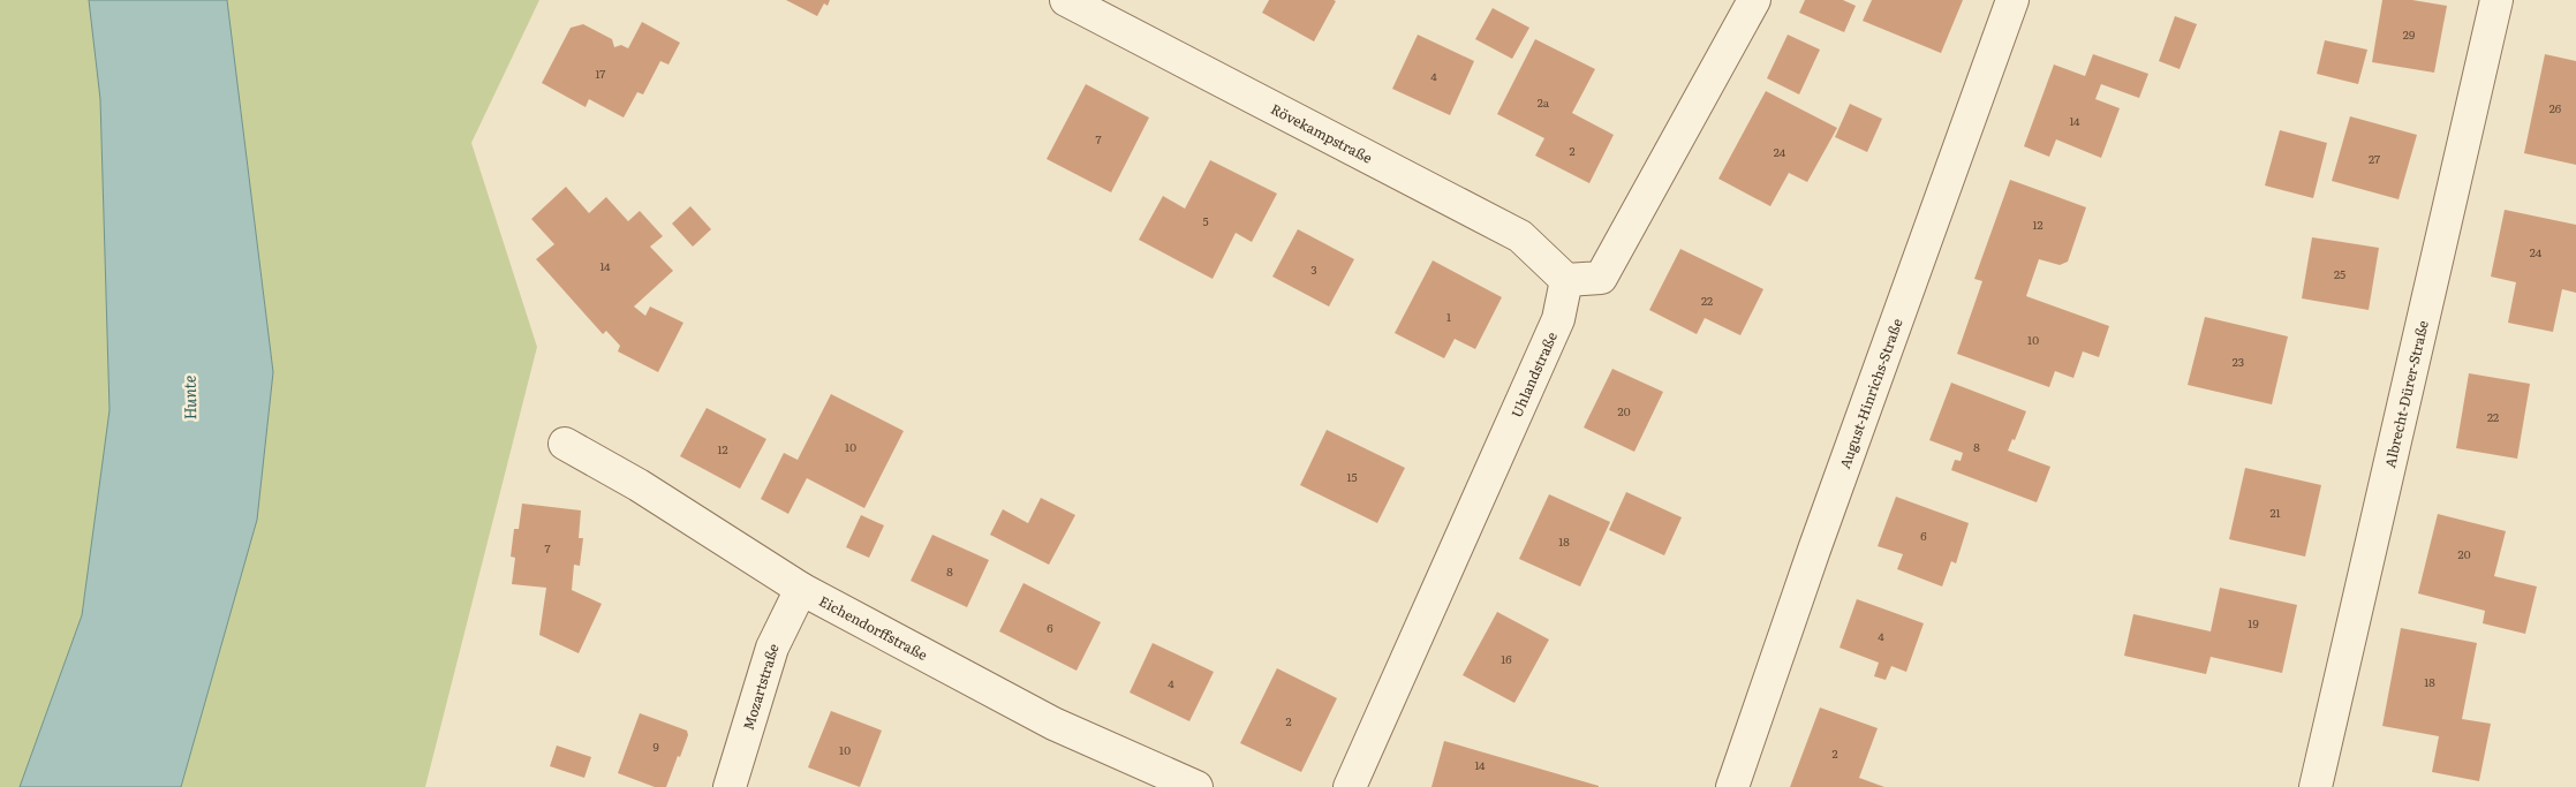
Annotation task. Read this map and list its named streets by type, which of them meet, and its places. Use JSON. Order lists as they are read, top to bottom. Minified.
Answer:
{"streets":{"street":["Rövekampstraße","Uhlandstraße","August-Hinrichs-Straße","Albrecht-Dürer-Straße","Eichendorffstraße","Mozartstraße"]},"crossings":[["Rövekampstraße","Uhlandstraße"],["Eichendorffstraße","Mozartstraße"]],"water":["Hunte"],"house_numbers":["29","17","4","2a","26","14","7","2","24","27","5","12","24","14","3","25","22","1","10","23","20","22","10","8","12","15","21","6","18","7","20","8","19","6","4","16","18","4","2","9","10","2","14"]}
